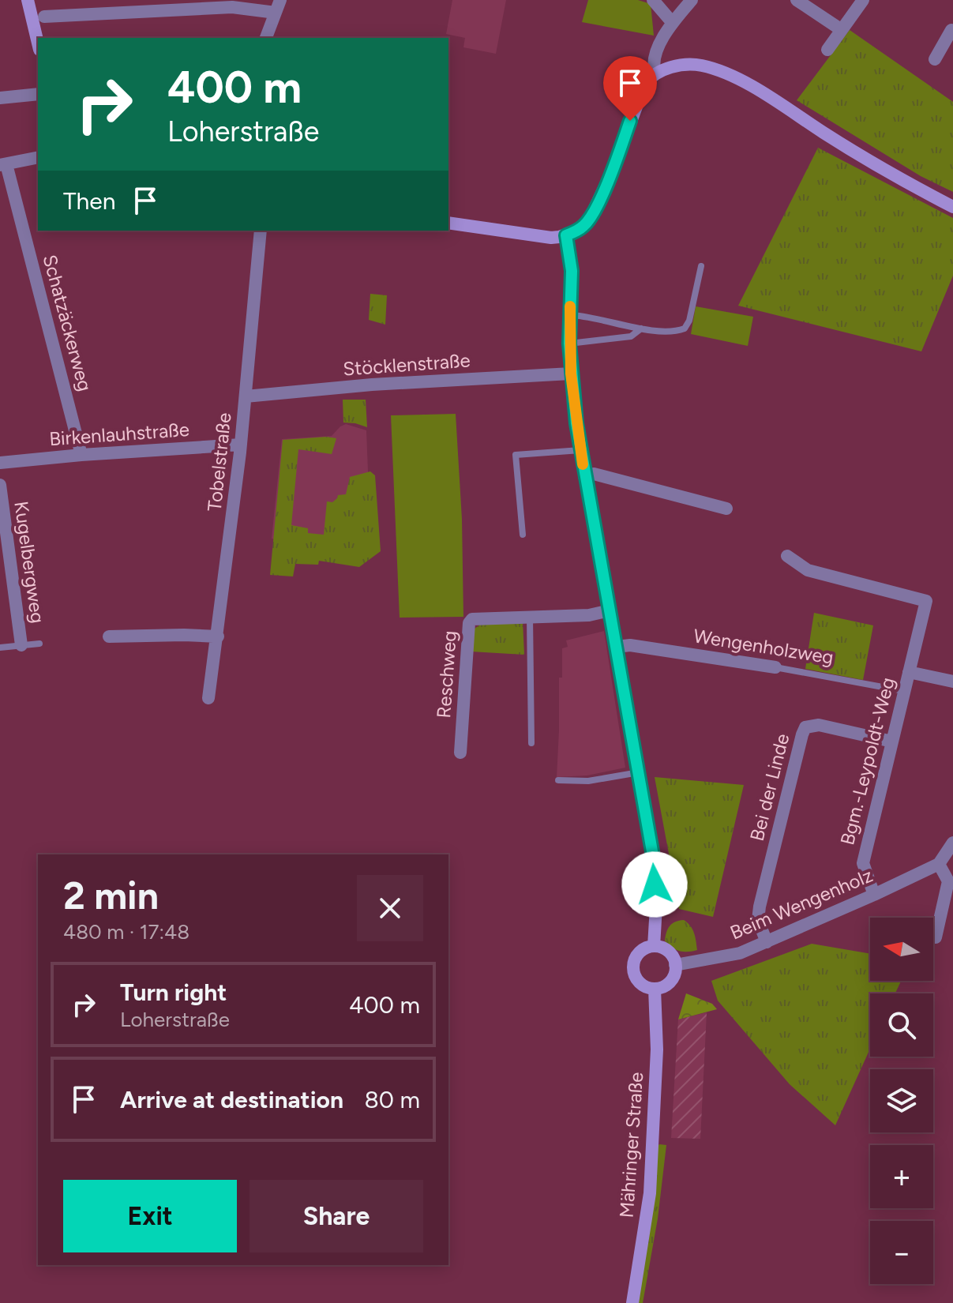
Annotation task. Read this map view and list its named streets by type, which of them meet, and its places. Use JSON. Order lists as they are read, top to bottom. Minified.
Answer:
{"streets":{"street":["Schatzäckerweg","Stöcklenstraße","Birkenlauhstraße","Tobelstraße","Kugelbergweg","Wengenholzweg","Reschweg","Bgm.-Leypoldt-Weg","Bei der Linde","Beim Wengenholz","Mähringer Straße"]},"crossings":[["Schatzäckerweg","Birkenlauhstraße"],["Stöcklenstraße","Tobelstraße"],["Birkenlauhstraße","Tobelstraße"],["Wengenholzweg","Bgm.-Leypoldt-Weg"],["Bgm.-Leypoldt-Weg","Bei der Linde"],["Bgm.-Leypoldt-Weg","Beim Wengenholz"],["Bei der Linde","Beim Wengenholz"],["Beim Wengenholz","Mähringer Straße"]],"north":"left","page":{"turn":["400 m","Loherstraße"],"then":"Then","heading":["2 min","480 m · 17:48"],"map_buttons":["+","−"],"list":[{"name":"Turn right","note":"Loherstraße","value":"400 m"},{"name":"Arrive at destination","value":"80 m"}],"buttons":["Exit","Share"]}}
